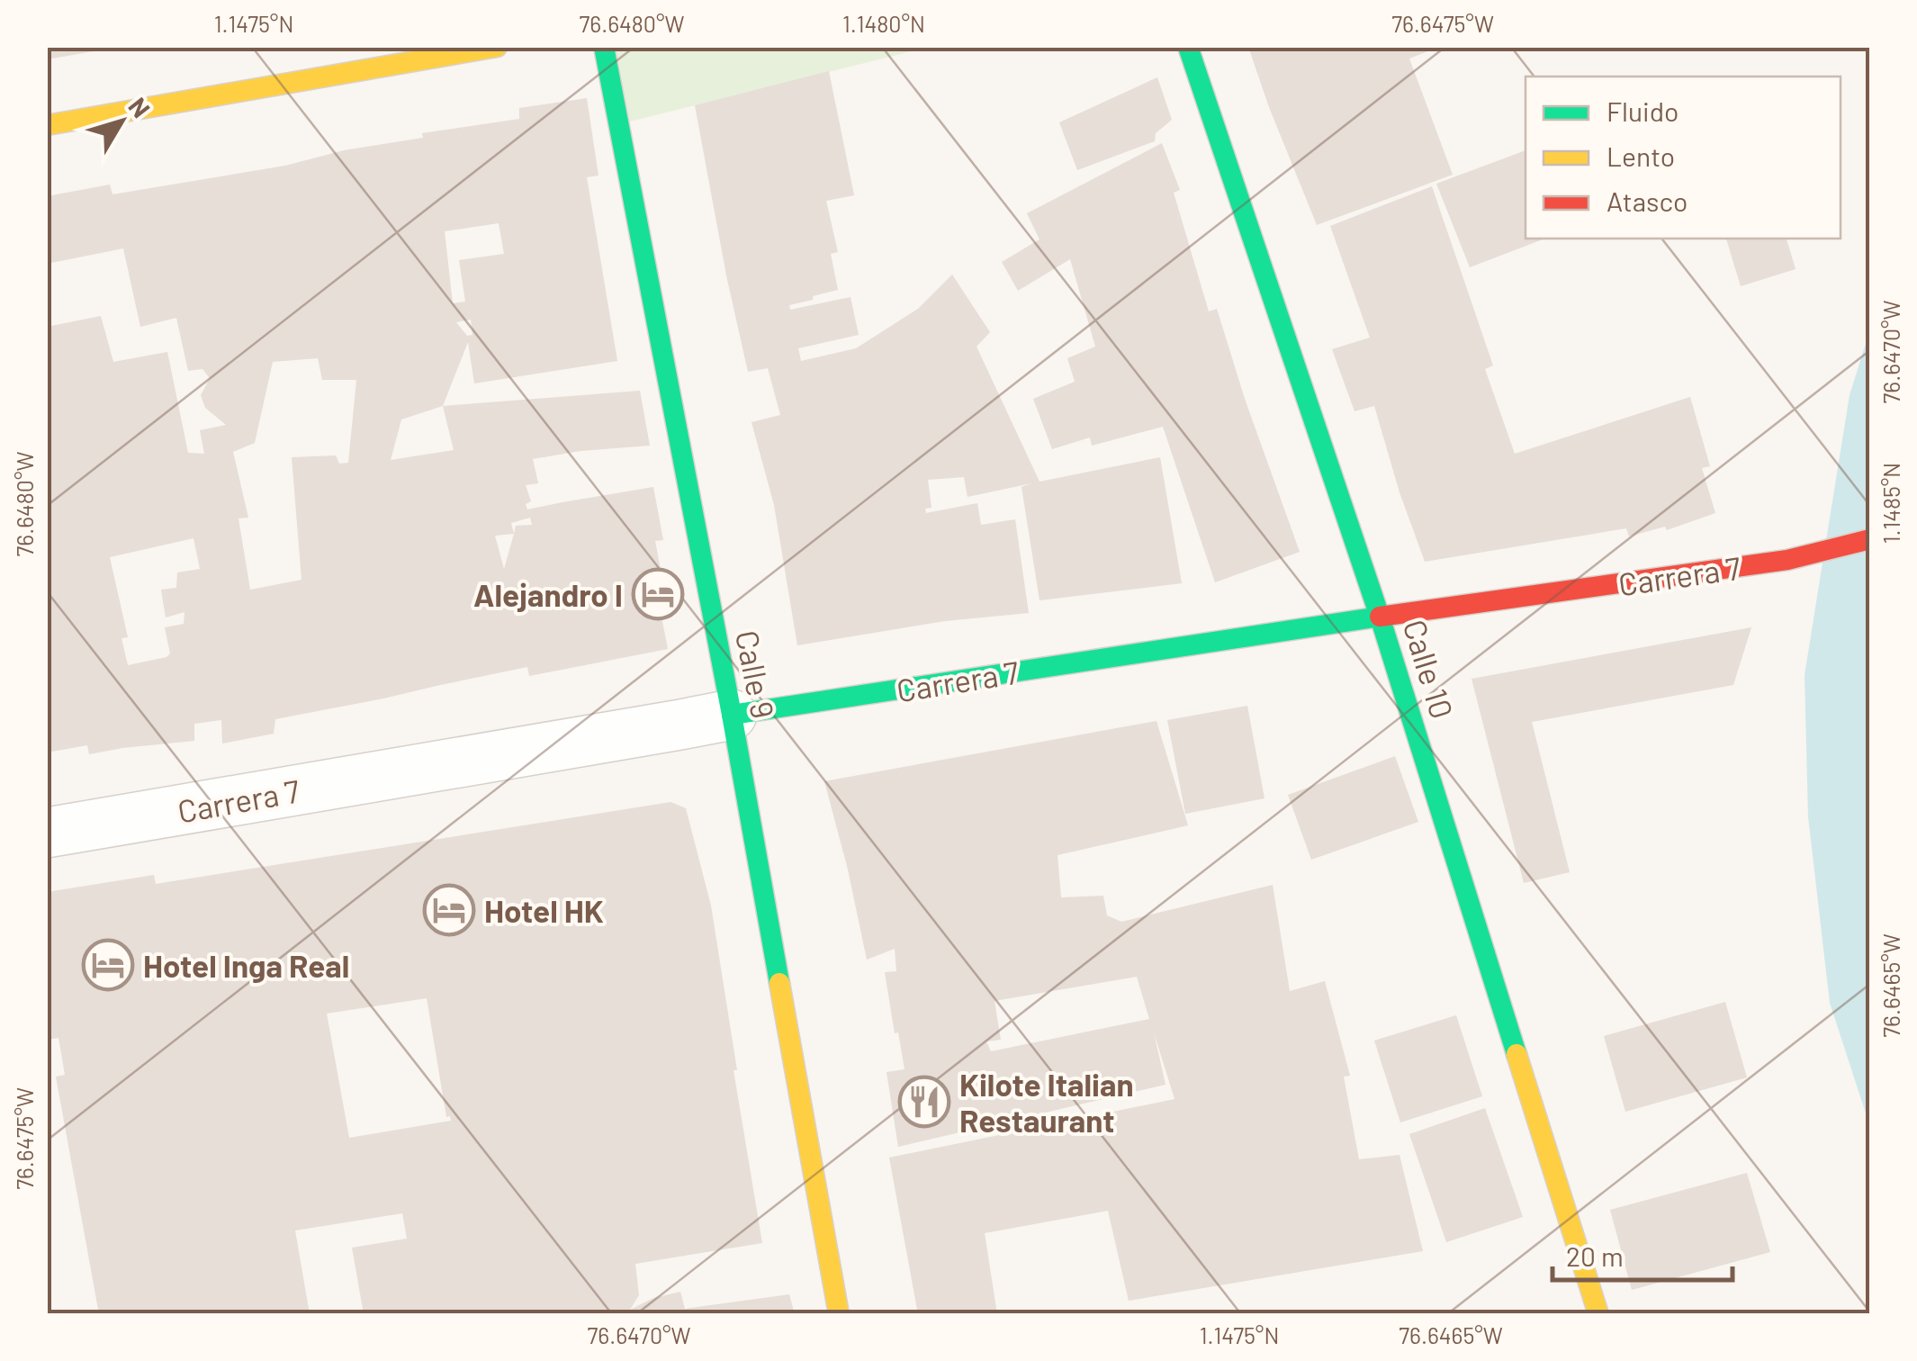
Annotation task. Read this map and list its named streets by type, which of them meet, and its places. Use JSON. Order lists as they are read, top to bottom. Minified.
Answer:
{"streets":{"main road":["Carrera 7","Calle 10","Calle 9"]},"crossings":[["Carrera 7","Calle 10"],["Carrera 7","Calle 9"]],"places":{"hotel":["Alejandro I","Hotel HK","Hotel Inga Real"],"restaurant":["Kilote Italian Restaurant"]},"legend":["Fluido","Lento","Atasco"],"scale_bar":"20 m","north":"top right","coordinates":["1.1475°N","76.6480°W","1.1480°N","76.6475°W","76.6470°W","1.1485°N","76.6465°W"]}
